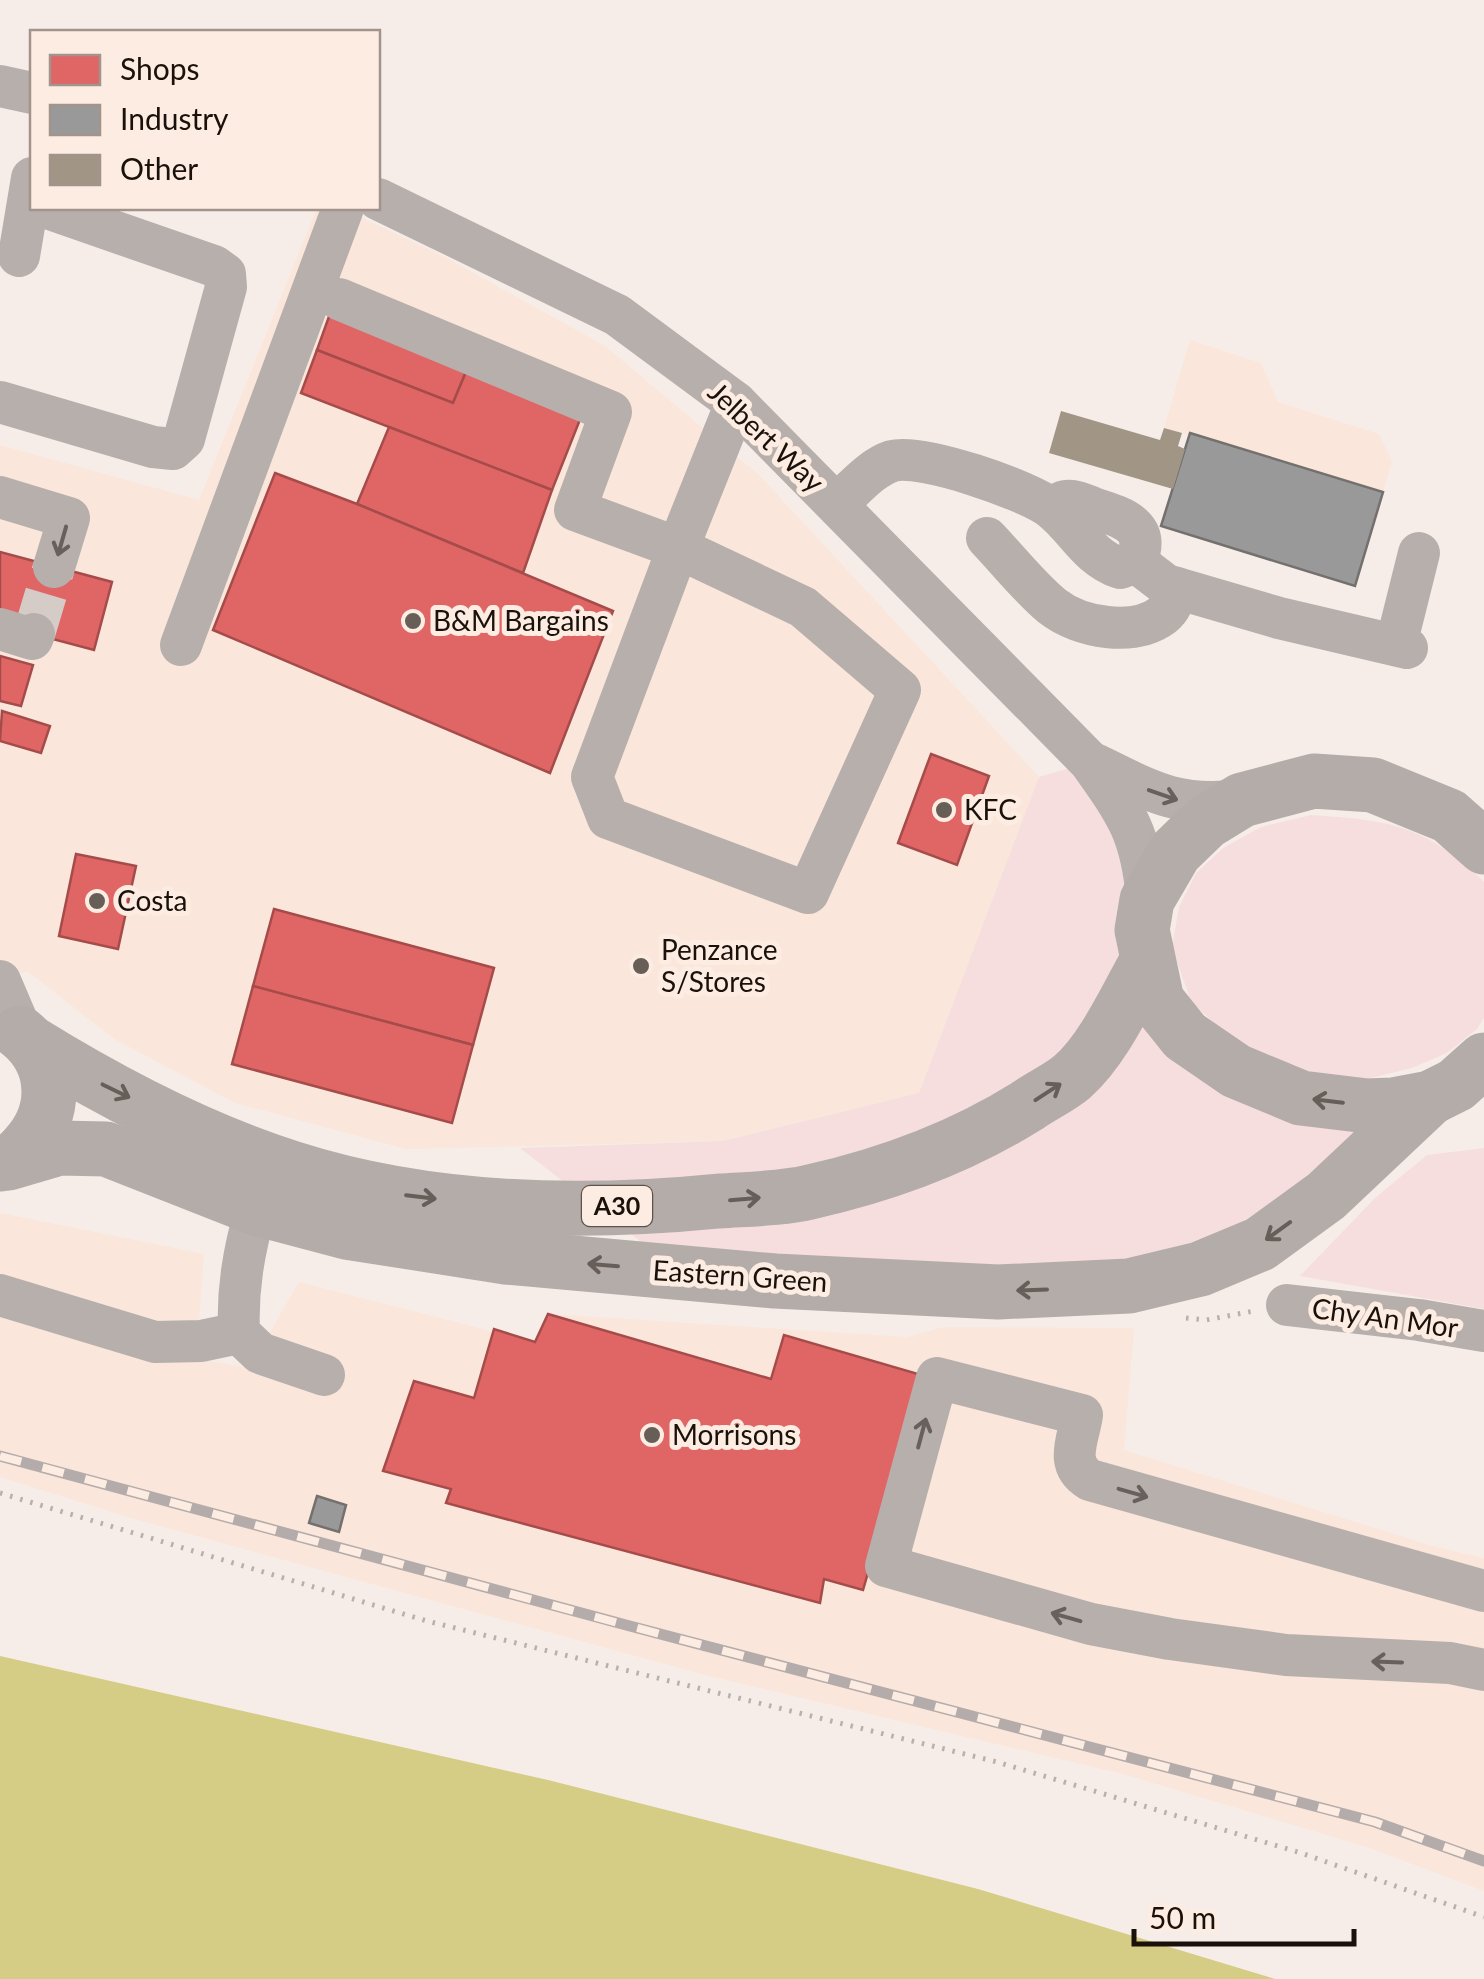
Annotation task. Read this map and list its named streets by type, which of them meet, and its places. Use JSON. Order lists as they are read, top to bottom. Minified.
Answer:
{"streets":{"highway":["A30","Eastern Green"],"street":["Jelbert Way","Chy An Mor"]},"places":["B&M Bargains","KFC","Costa","Penzance S/Stores","Morrisons"],"legend":["Shops","Industry","Other"],"scale_bar":"50 m"}
